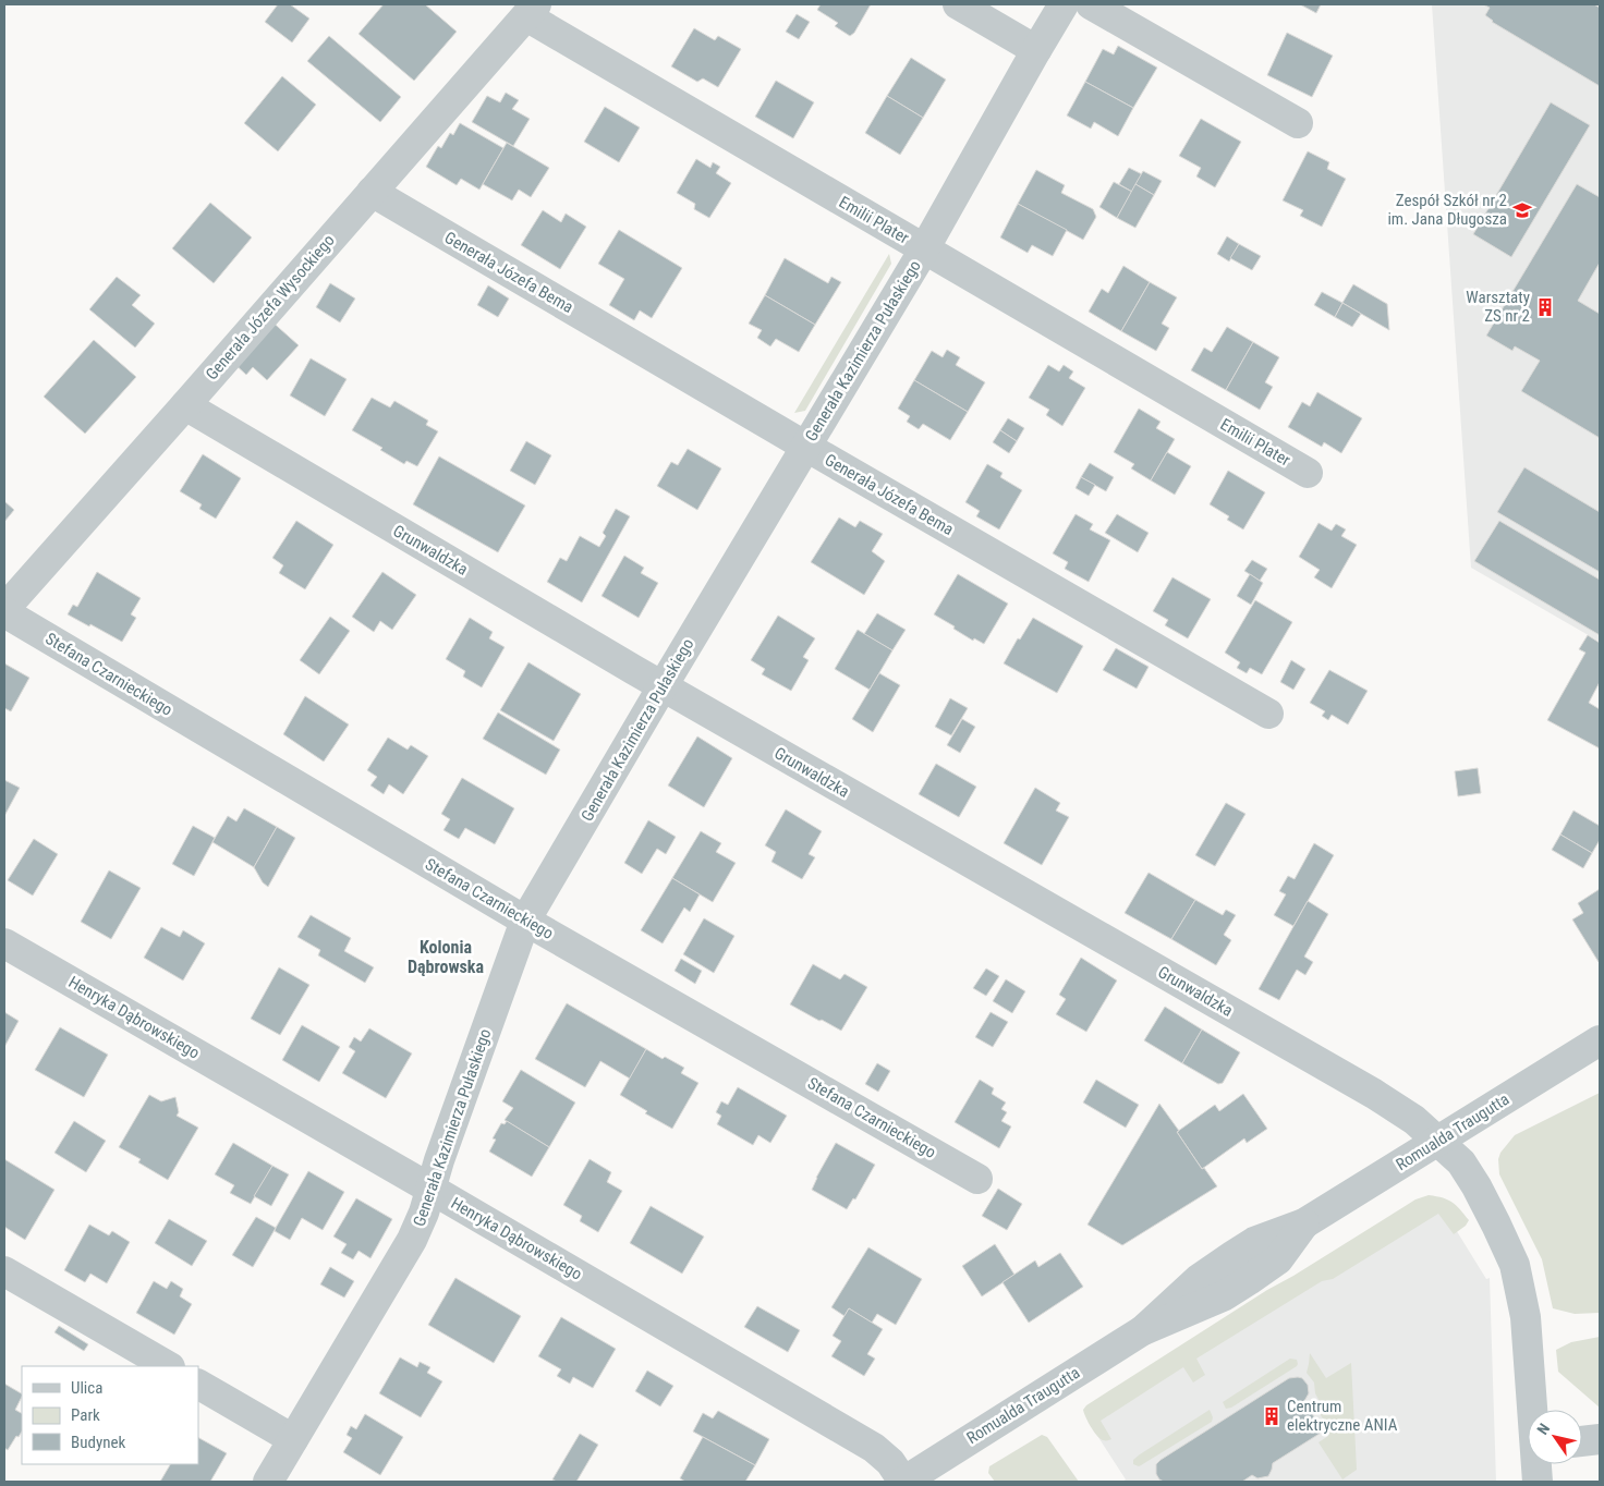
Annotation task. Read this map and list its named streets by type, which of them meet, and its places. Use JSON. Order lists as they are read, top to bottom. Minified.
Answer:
{"streets":{"street":["Emilii Plater","Generała Józefa Bema","Generała Józefa Wysockiego","Generała Kazimierza Pułaskiego","Grunwaldzka","Stefana Czarnieckiego","Henryka Dąbrowskiego","Romualda Traugutta"]},"crossings":[["Emilii Plater","Generała Józefa Wysockiego"],["Emilii Plater","Generała Kazimierza Pułaskiego"],["Generała Józefa Bema","Generała Józefa Wysockiego"],["Generała Józefa Bema","Generała Kazimierza Pułaskiego"],["Generała Józefa Wysockiego","Grunwaldzka"],["Generała Józefa Wysockiego","Stefana Czarnieckiego"],["Generała Kazimierza Pułaskiego","Grunwaldzka"],["Generała Kazimierza Pułaskiego","Stefana Czarnieckiego"],["Generała Kazimierza Pułaskiego","Henryka Dąbrowskiego"],["Grunwaldzka","Romualda Traugutta"],["Henryka Dąbrowskiego","Romualda Traugutta"]],"districts":["Kolonia Dąbrowska"],"places":{"school or university":["Zespół Szkół nr 2 im. Jana Długosza"],"building":["Warsztaty ZS nr 2","Centrum elektryczne ANIA"]},"legend":["Ulica","Park","Budynek"],"north":"top left"}
